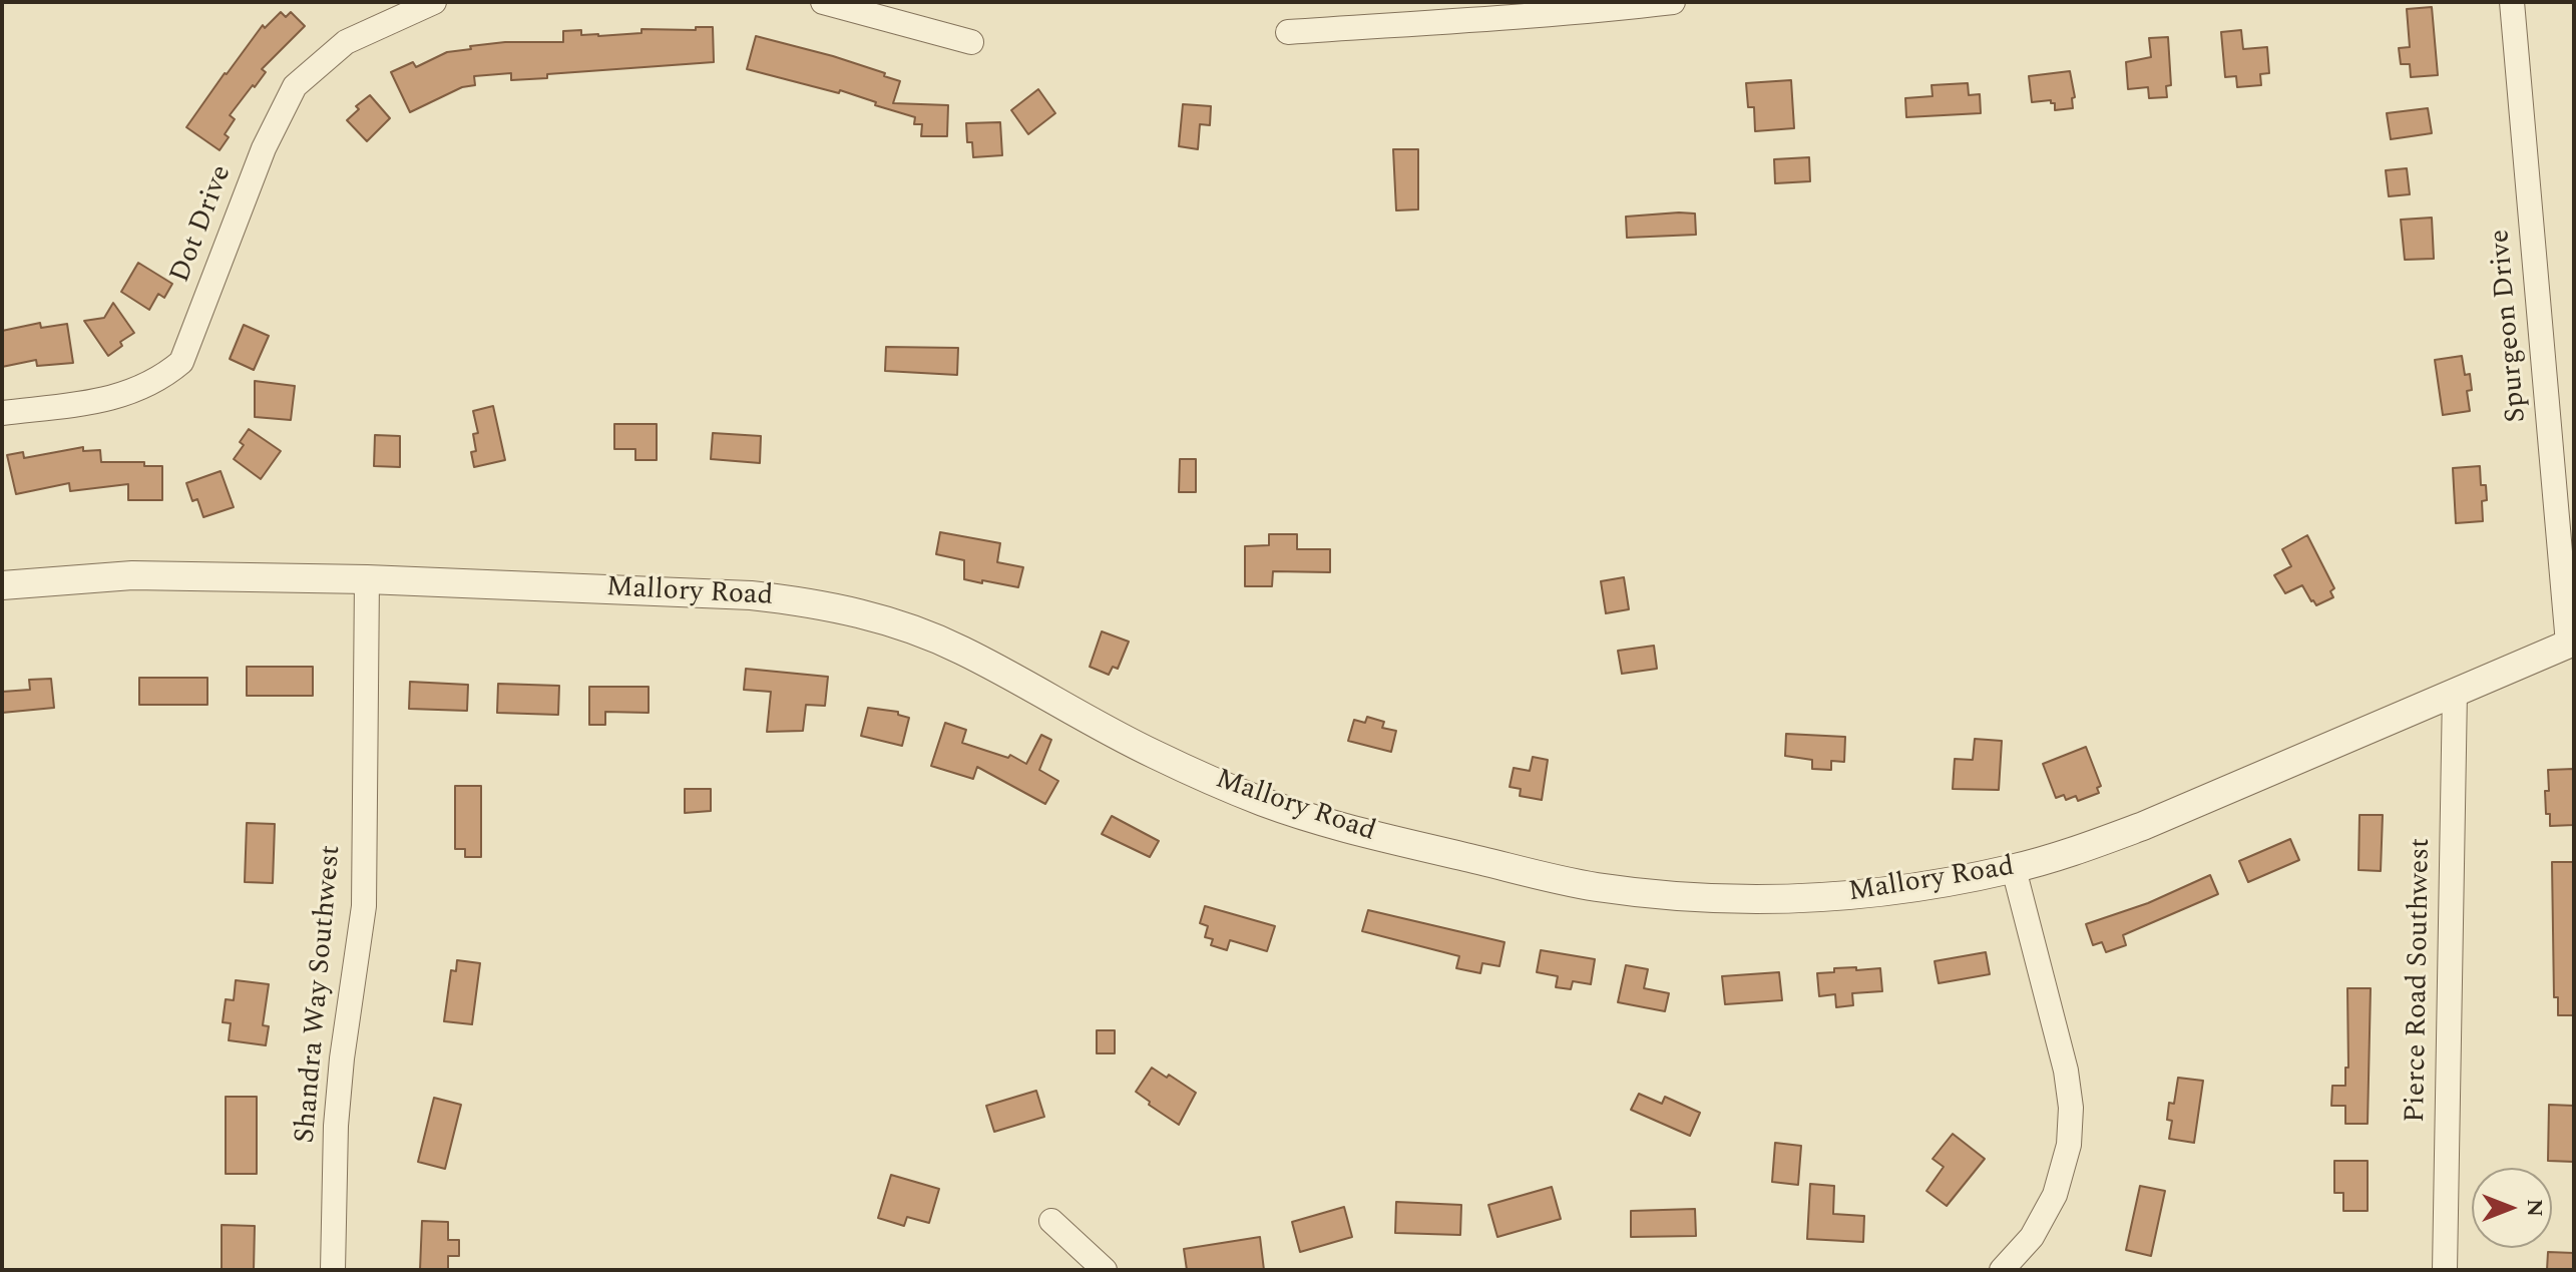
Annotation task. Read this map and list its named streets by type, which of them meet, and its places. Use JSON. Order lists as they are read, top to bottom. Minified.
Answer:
{"streets":{"street":["Dot Drive","Spurgeon Drive","Mallory Road","Pierce Road Southwest","Shandra Way Southwest"]},"crossings":[["Spurgeon Drive","Mallory Road"],["Mallory Road","Pierce Road Southwest"],["Mallory Road","Shandra Way Southwest"]],"north":"right"}
